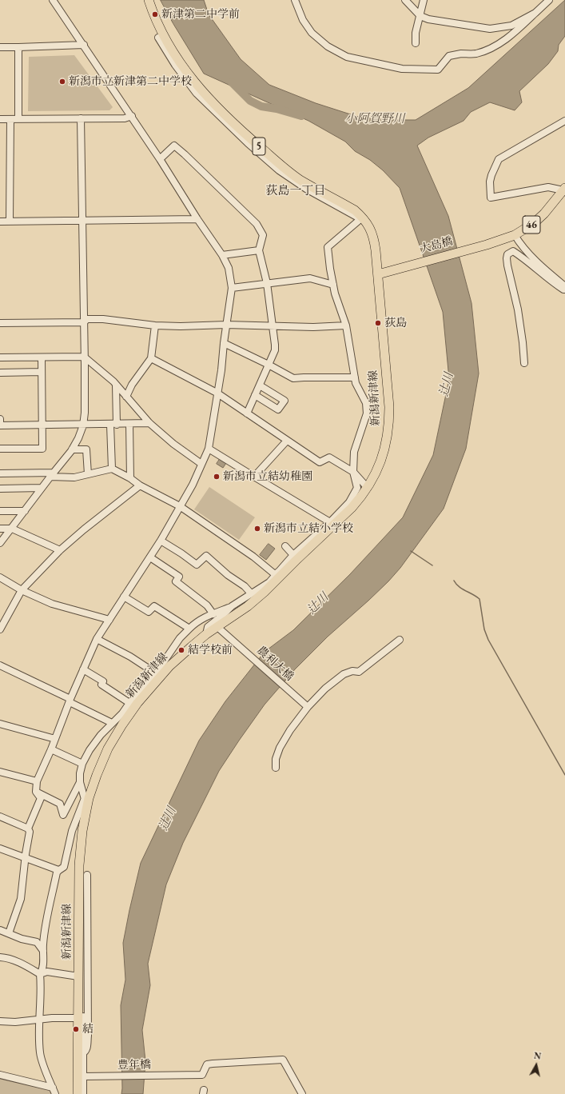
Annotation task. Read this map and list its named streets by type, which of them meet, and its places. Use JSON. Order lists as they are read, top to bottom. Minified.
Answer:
{"streets":{"main road":["5","46","大島橋","新潟新津線"],"street":["農利大橋","豊年橋"]},"crossings":[["5","大島橋"],["5","新潟新津線"],["46","大島橋"],["大島橋","新潟新津線"],["新潟新津線","農利大橋"]],"districts":["荻島一丁目"],"water":["小阿賀野川","辻川"],"places":["新津第二中学前","新潟市立新津第二中学校","荻島","新潟市立結幼稚園","新潟市立結小学校","結学校前","結"],"north":"top"}
